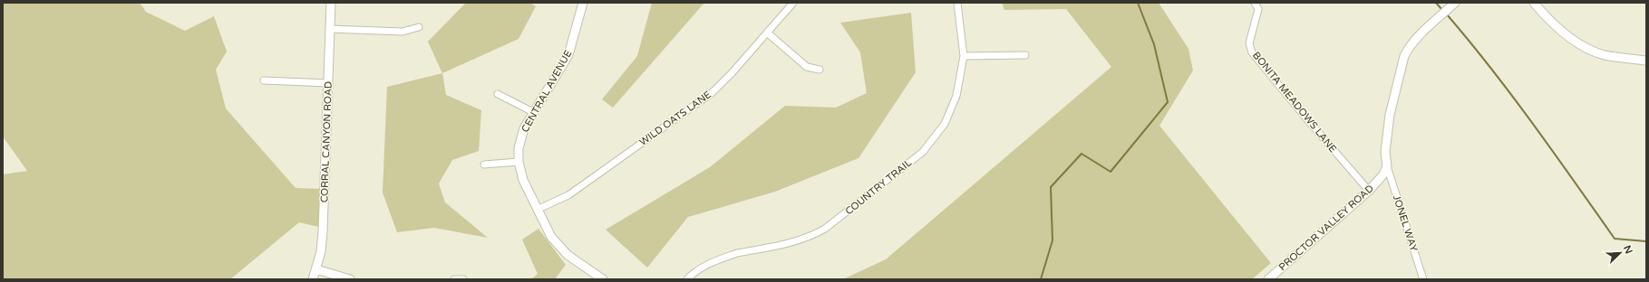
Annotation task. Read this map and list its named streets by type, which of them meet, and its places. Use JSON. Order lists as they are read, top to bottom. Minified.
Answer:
{"streets":{"street":["CENTRAL AVENUE","BONITA MEADOWS LANE","WILD OATS LANE","CORRAL CANYON ROAD","COUNTRY TRAIL","JONEL WAY","PROCTOR VALLEY ROAD"]},"crossings":[["CENTRAL AVENUE","WILD OATS LANE"],["BONITA MEADOWS LANE","PROCTOR VALLEY ROAD"],["JONEL WAY","PROCTOR VALLEY ROAD"]],"north":"top right"}
